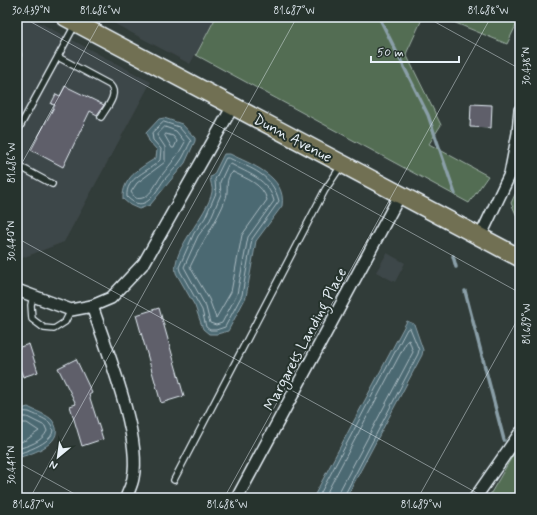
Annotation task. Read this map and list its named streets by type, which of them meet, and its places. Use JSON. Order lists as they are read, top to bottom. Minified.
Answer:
{"streets":{"main road":["Dunn Avenue"],"street":["Margarets Landing Place"]},"crossings":[["Dunn Avenue","Margarets Landing Place"]],"scale_bar":"50 m","north":"bottom left","coordinates":["30.439°N","81.686°W","81.687°W","81.688°W","30.438°N","30.440°N","81.689°W","30.441°N"]}
